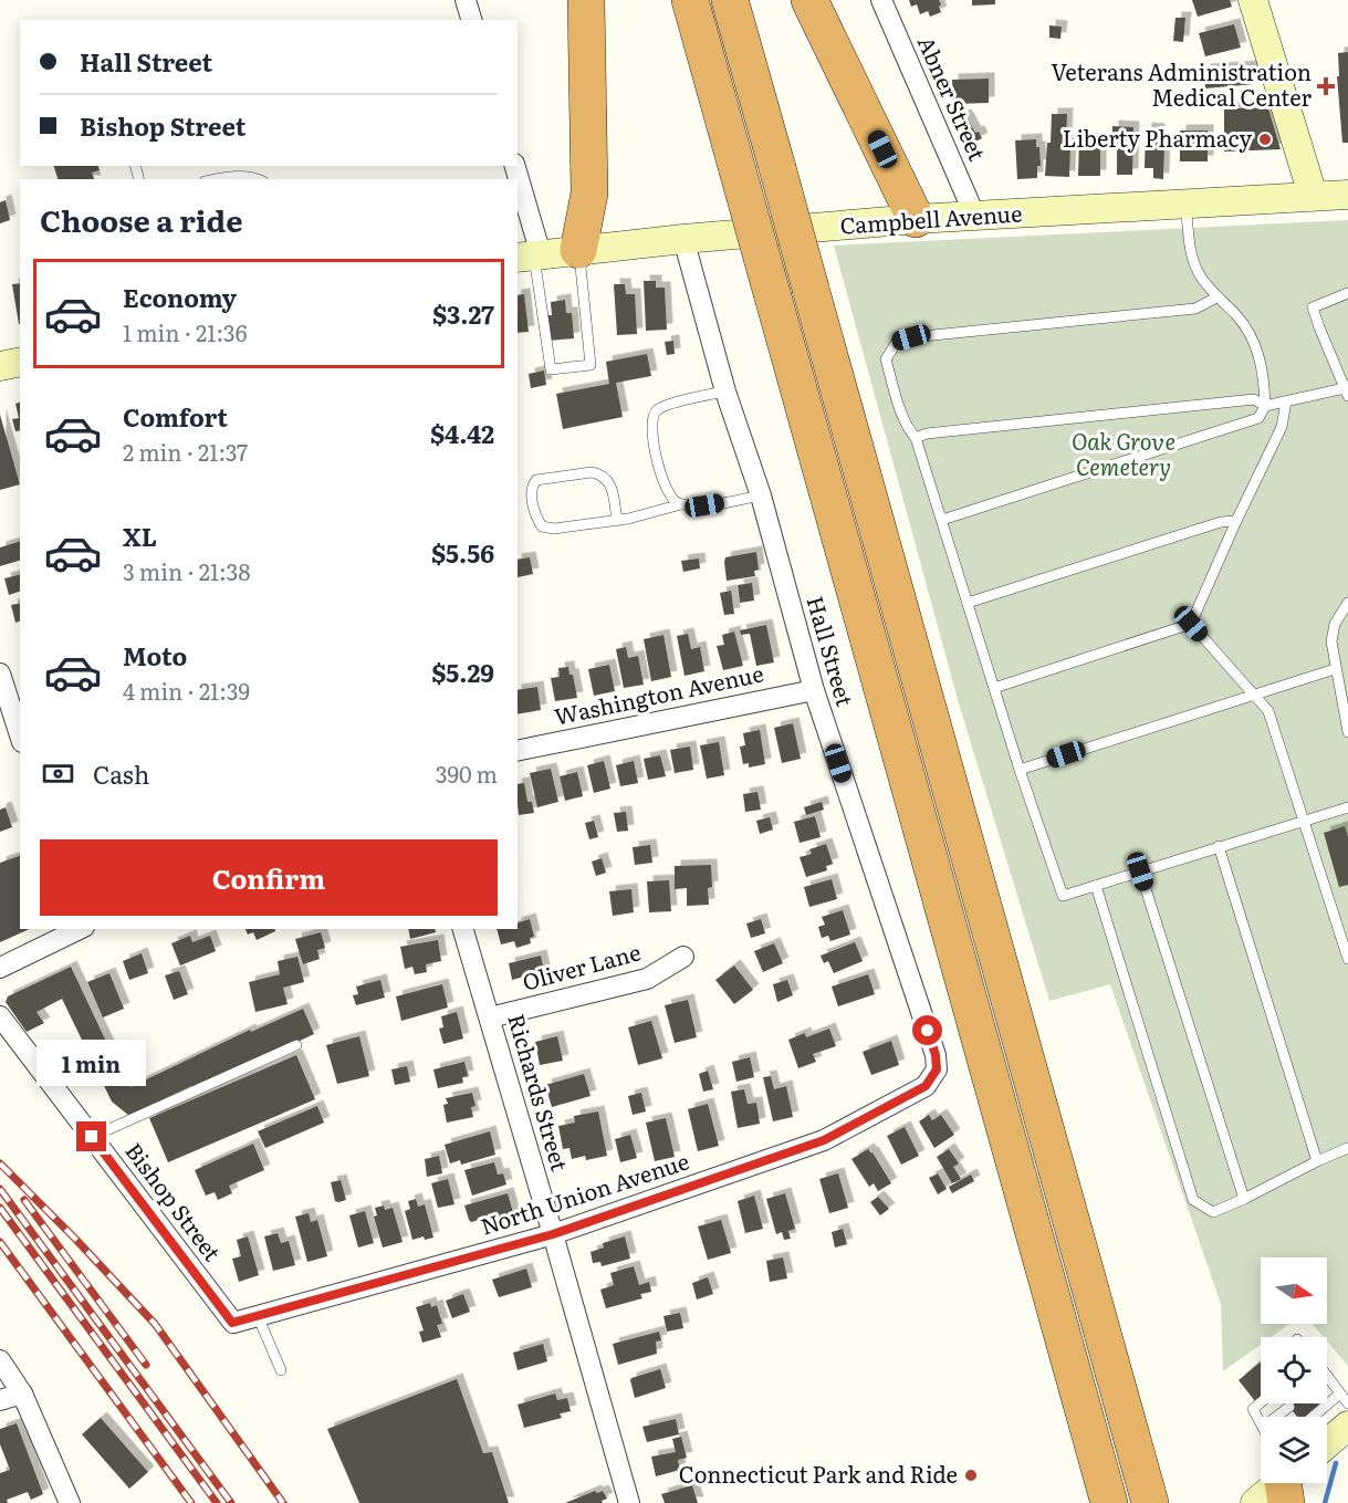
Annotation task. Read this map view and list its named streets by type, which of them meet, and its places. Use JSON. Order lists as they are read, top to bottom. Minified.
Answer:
{"streets":{"main road":["Campbell Avenue"],"street":["Abner Street","Hall Street","Washington Avenue","Oliver Lane","Richards Street","North Union Avenue","Bishop Street"]},"crossings":[["Abner Street","Campbell Avenue"],["Campbell Avenue","Hall Street"],["Hall Street","Washington Avenue"],["Hall Street","North Union Avenue"],["Oliver Lane","Richards Street"],["Richards Street","North Union Avenue"],["North Union Avenue","Bishop Street"]],"parks":["Oak Grove Cemetery"],"places":{"health":["Veterans Administration Medical Center"],"other":["Liberty Pharmacy","Connecticut Park and Ride"]},"north":"right","page":{"banner":["Hall Street","Bishop Street"],"heading":"Choose a ride","list":[{"name":"Economy","note":"1 min · 21:36","value":"$3.27"},{"name":"Comfort","note":"2 min · 21:37","value":"$4.42"},{"name":"XL","note":"3 min · 21:38","value":"$5.56"},{"name":"Moto","note":"4 min · 21:39","value":"$5.29"}],"pay":["Cash","390 m"],"buttons":"Confirm","bubble":"1 min"}}
